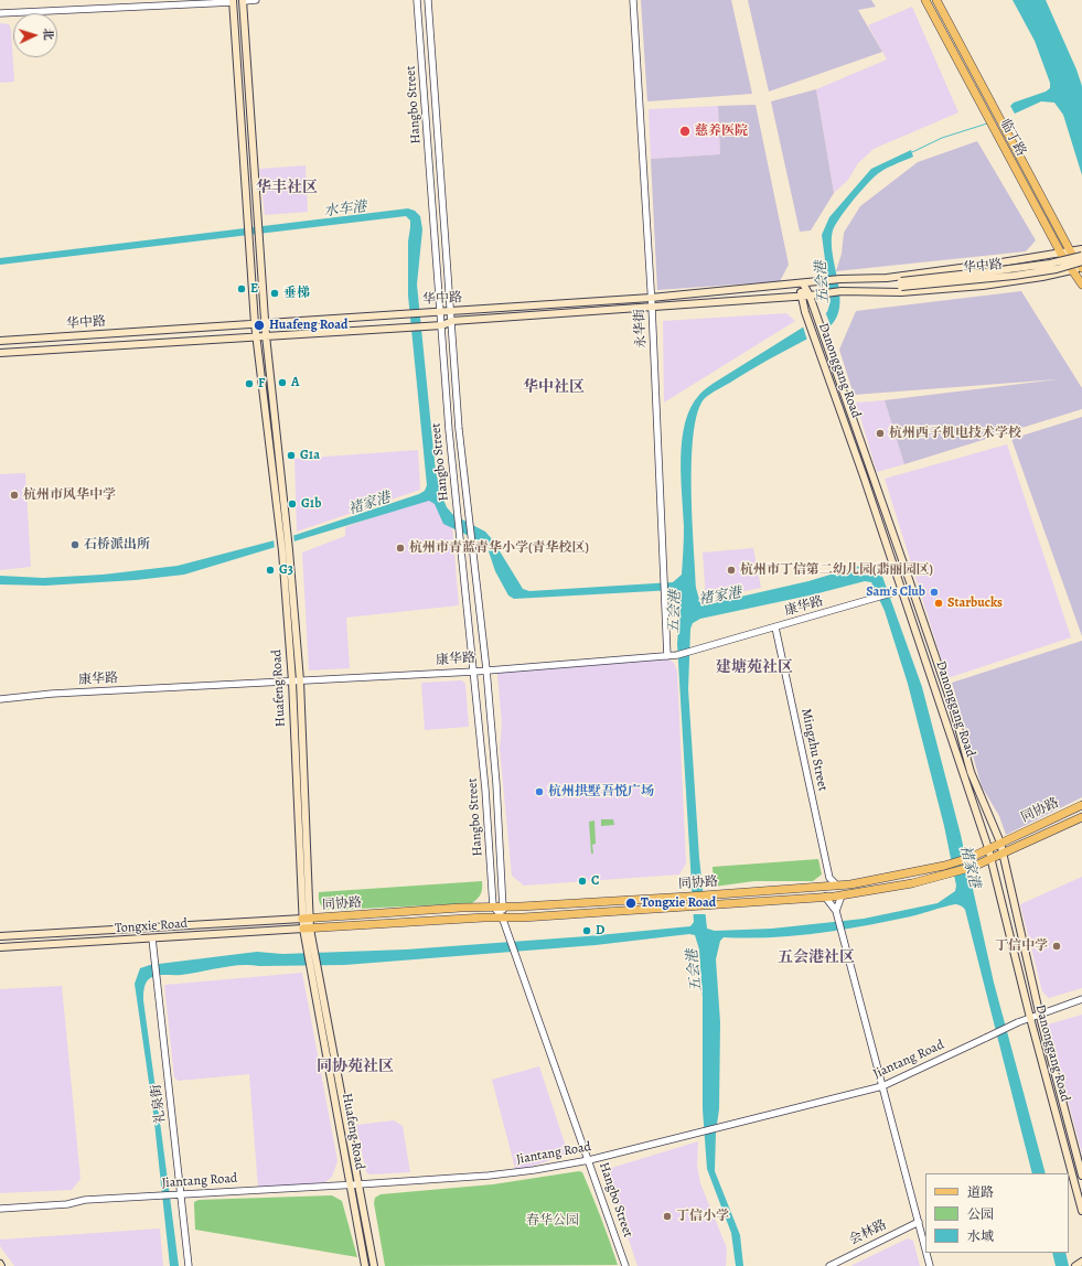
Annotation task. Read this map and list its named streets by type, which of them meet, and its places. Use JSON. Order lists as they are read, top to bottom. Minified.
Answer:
{"streets":{"main road":["临丁路","华中路","Danonggang Road","Huafeng Road","同协路","Tongxie Road"],"street":["Hangbo Street","永华街","康华路","Mingzhu Street","Jiantang Road","礼泉街","会林路"]},"crossings":[["Hangbo Street","华中路"],["Hangbo Street","康华路"],["Hangbo Street","同协路"],["Hangbo Street","Jiantang Road"],["临丁路","华中路"],["华中路","永华街"],["华中路","Danonggang Road"],["华中路","Huafeng Road"],["永华街","康华路"],["Danonggang Road","康华路"],["Danonggang Road","同协路"],["Danonggang Road","Jiantang Road"],["康华路","Huafeng Road"],["康华路","Mingzhu Street"],["Huafeng Road","同协路"],["Huafeng Road","Tongxie Road"],["Huafeng Road","Jiantang Road"],["同协路","Tongxie Road"],["Tongxie Road","礼泉街"],["Jiantang Road","礼泉街"]],"districts":["华丰社区","华中社区","建塘苑社区","五会港社区","同协苑社区"],"water":["水车港","五会港","褚家港"],"parks":["春华公园"],"places":["慈养医院","E","垂梯","Huafeng Road","A","F","杭州西子机电技术学校","G1a","杭州市风华中学","G1b","石桥派出所","杭州市青蓝青华小学(青华校区)","G3","杭州市丁信第二幼儿园(翡丽园区)","Sam's Club","Starbucks","杭州拱墅吾悦广场","C","Tongxie Road","D","丁信中学","丁信小学"],"legend":["道路","公园","水域"],"north":"right"}
